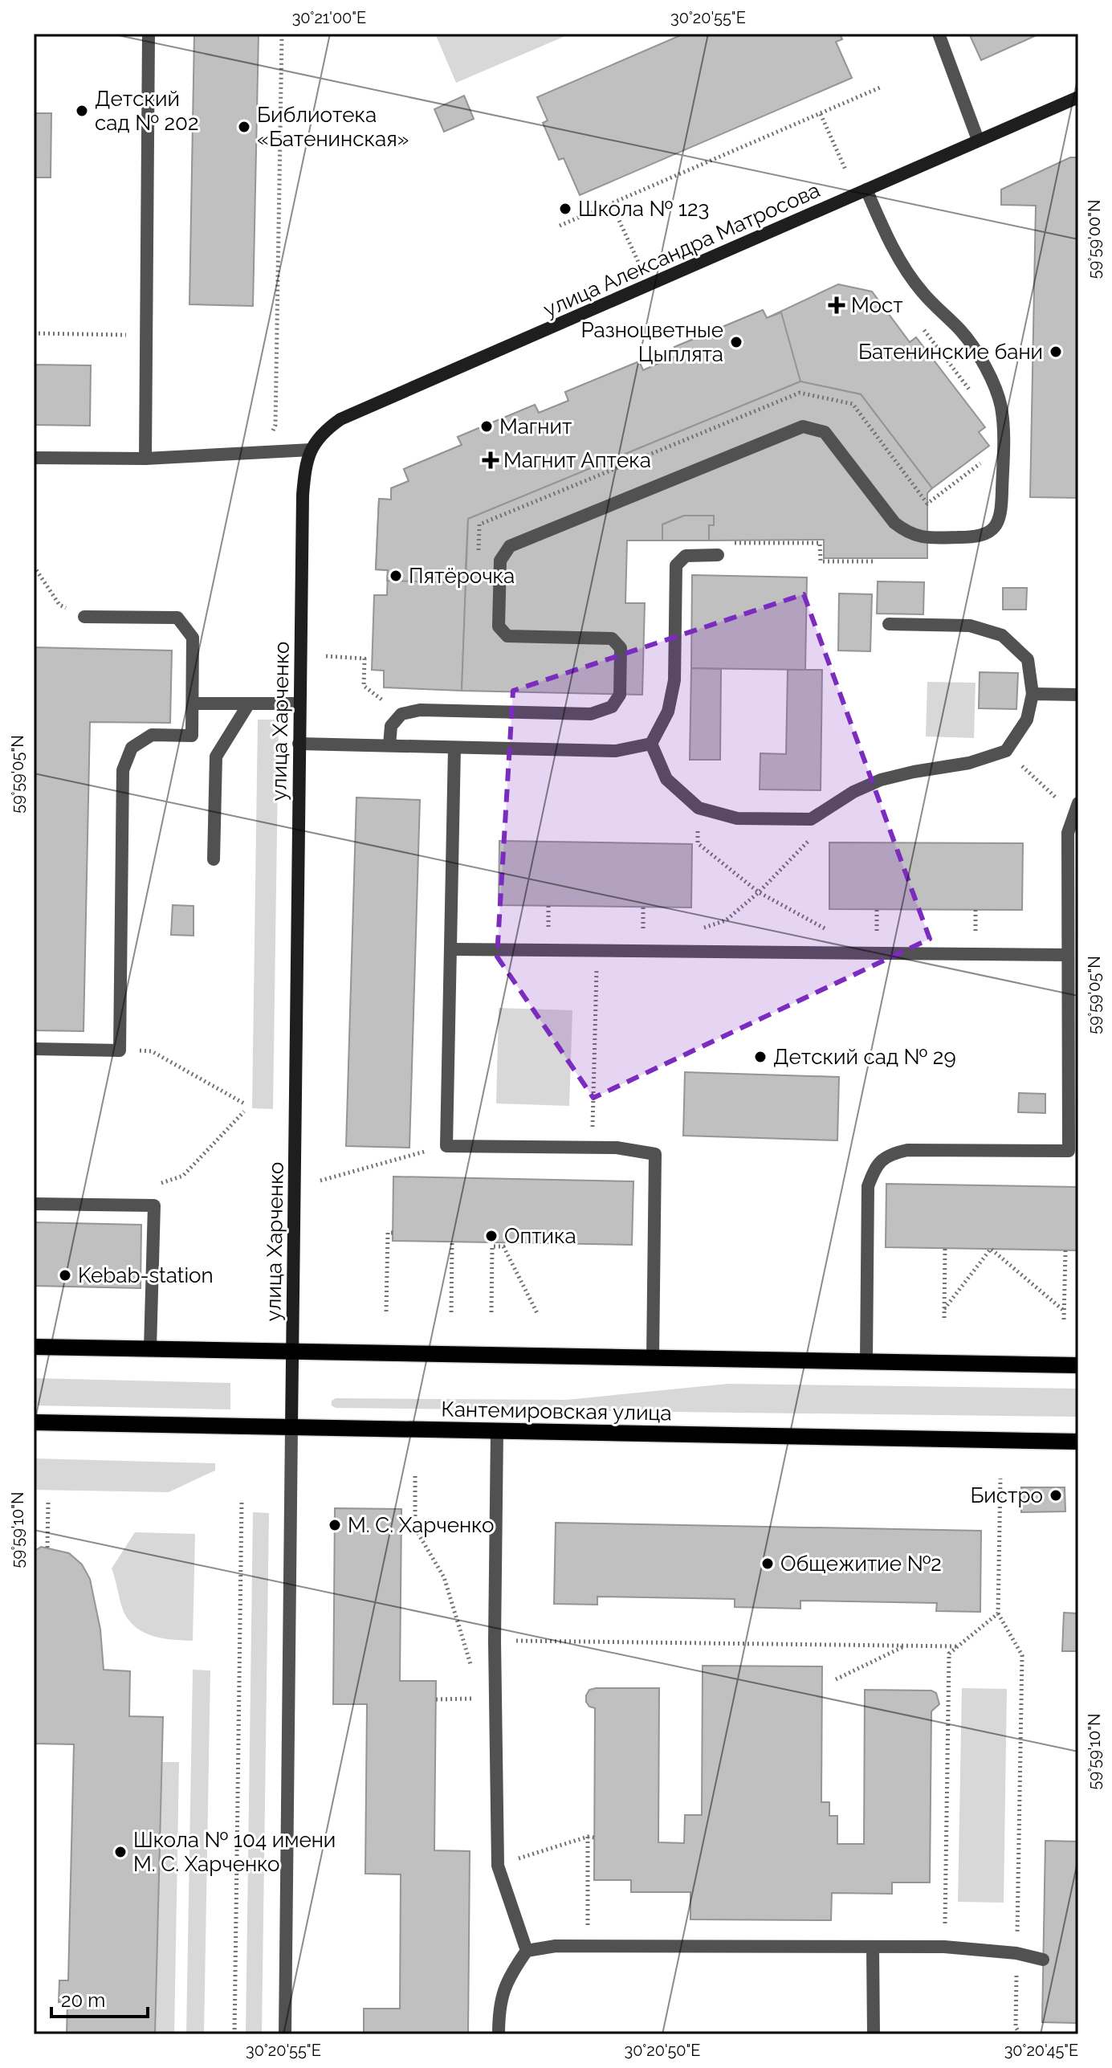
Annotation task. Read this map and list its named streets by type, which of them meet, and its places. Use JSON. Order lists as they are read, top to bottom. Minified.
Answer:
{"streets":{"main road":["Кантемировская улица"],"street":["улица Александра Матросова","улица Харченко"]},"crossings":[["улица Александра Матросова","улица Харченко"],["улица Харченко","Кантемировская улица"]],"places":{"other":["Детский сад № 202","Библиотека «Батенинская»","Школа № 123","Разноцветные Цыплята","Батенинские бани","Магнит","Пятёрочка","Детский сад № 29","Оптика","Kebab-station","Бистро","М. С. Харченко","Общежитие №2","Школа № 104 имени М. С. Харченко"],"health":["Мост","Магнит Аптека"]},"scale_bar":"20 m","coordinates":["30°21'00\"E","30°20'55\"E","59°59'00\"N","59°59'05\"N","59°59'10\"N","30°20'50\"E","30°20'45\"E"]}
